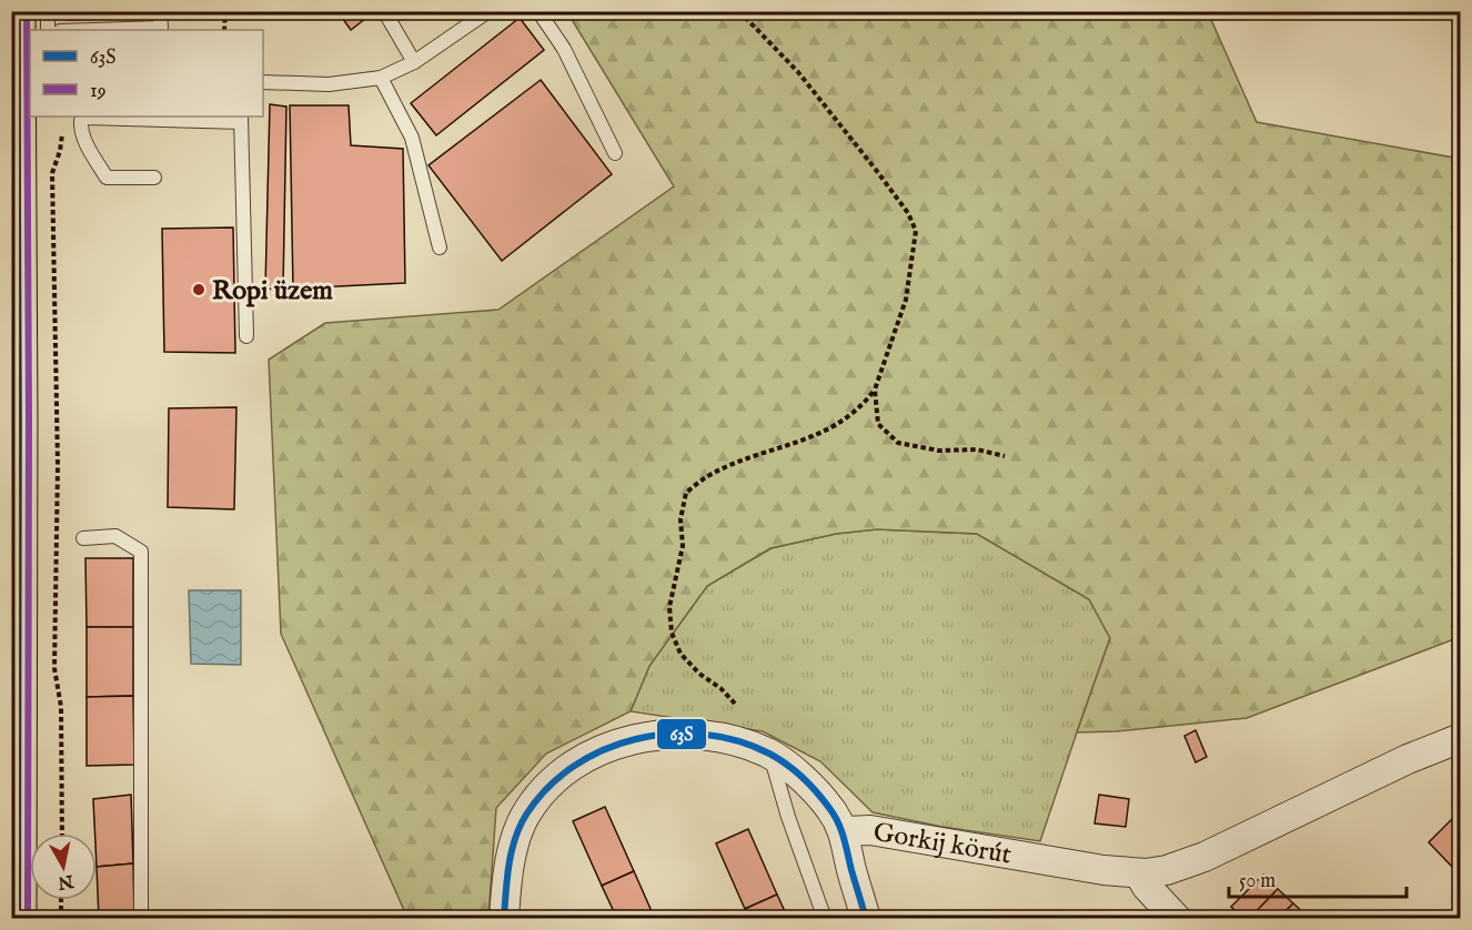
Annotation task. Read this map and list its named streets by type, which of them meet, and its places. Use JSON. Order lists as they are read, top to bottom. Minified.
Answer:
{"streets":{"street":["Gorkij körút"]},"places":["Ropi üzem"],"lines":["transit line 63S","transit line 19"],"legend":["63S","19"],"scale_bar":"50 m","north":"bottom"}
